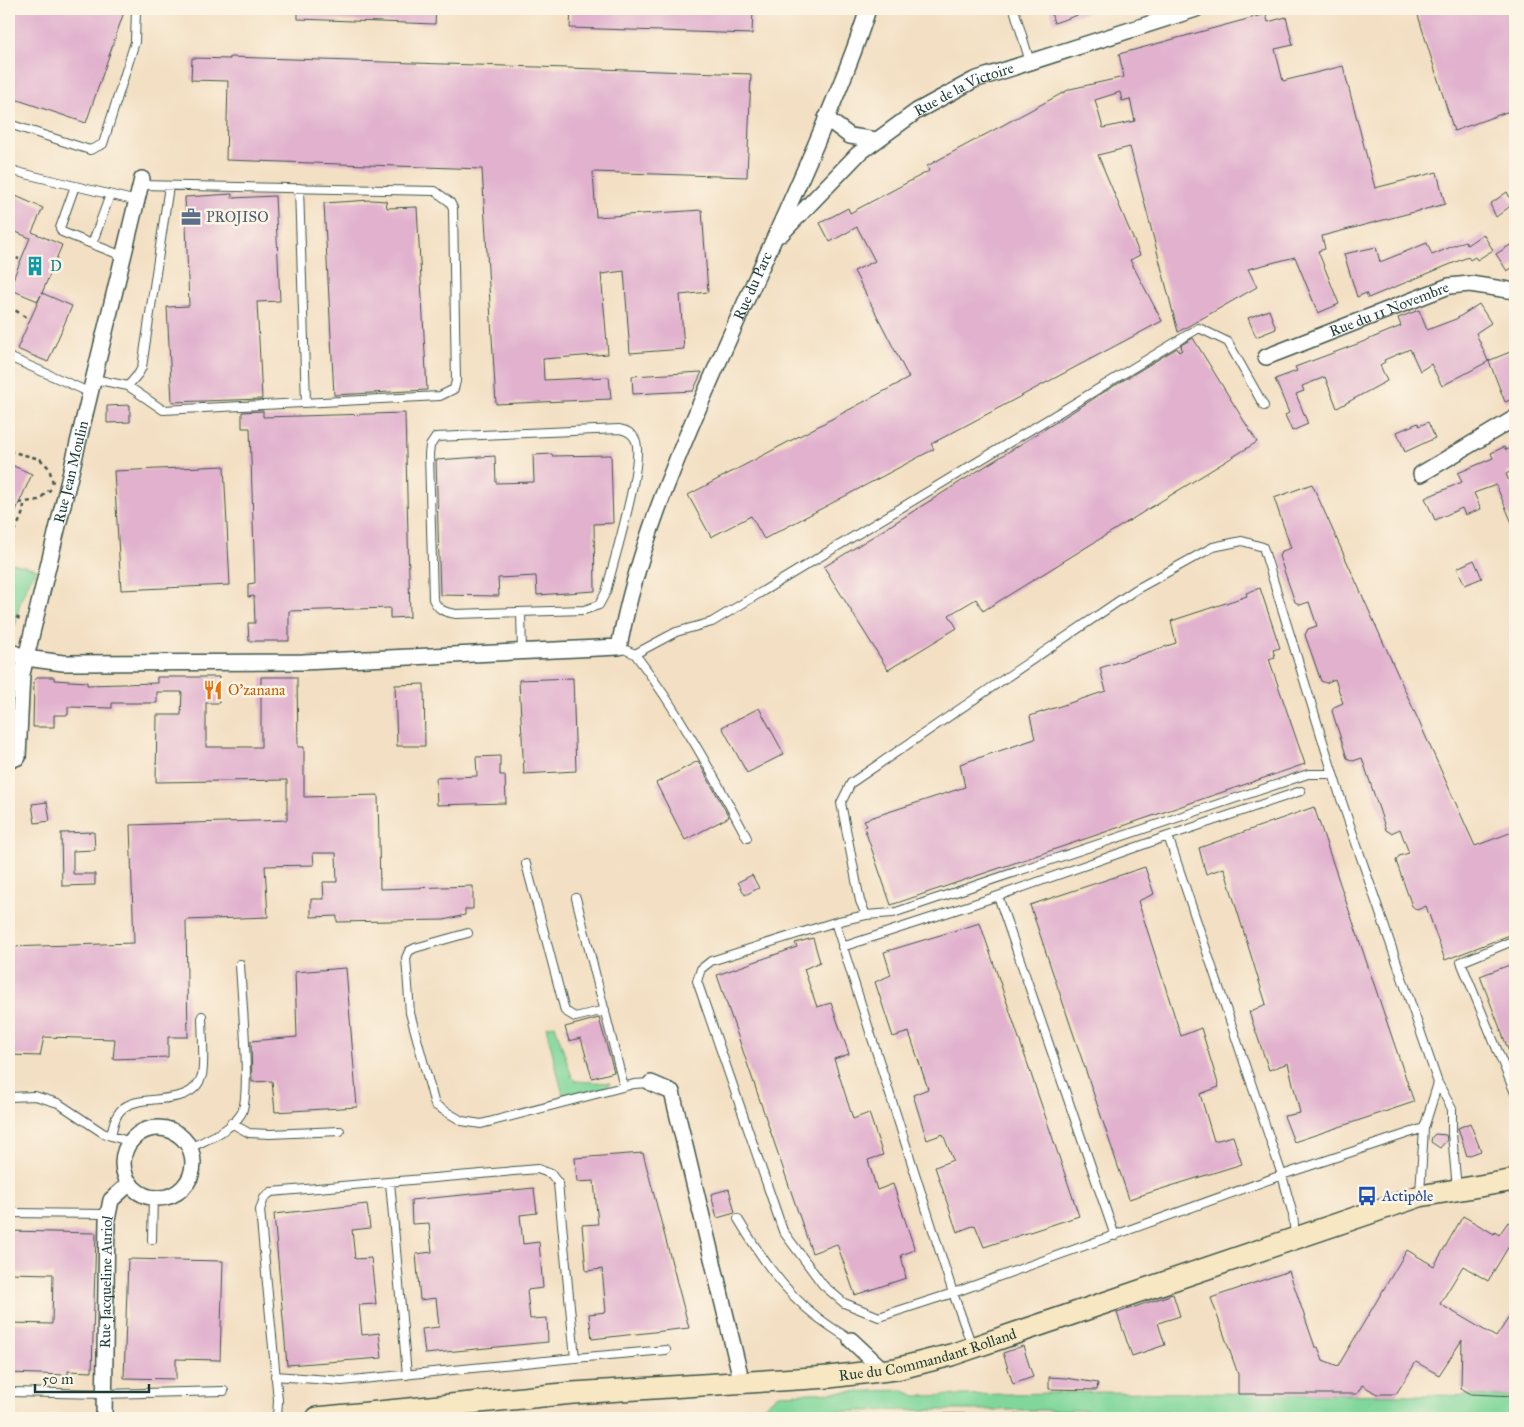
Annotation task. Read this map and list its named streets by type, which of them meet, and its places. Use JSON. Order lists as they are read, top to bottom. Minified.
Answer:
{"streets":{"street":["Rue de la Victoire","Rue du Parc","Rue du 11 Novembre","Rue Jean Moulin","Rue Jacqueline Auriol","Rue du Commandant Rolland"]},"crossings":[["Rue de la Victoire","Rue du Parc"]],"places":{"office":["PROJISO"],"building":["D"],"restaurant":["O'zanana"],"bus stop":["Actipôle"]},"scale_bar":"50 m"}
